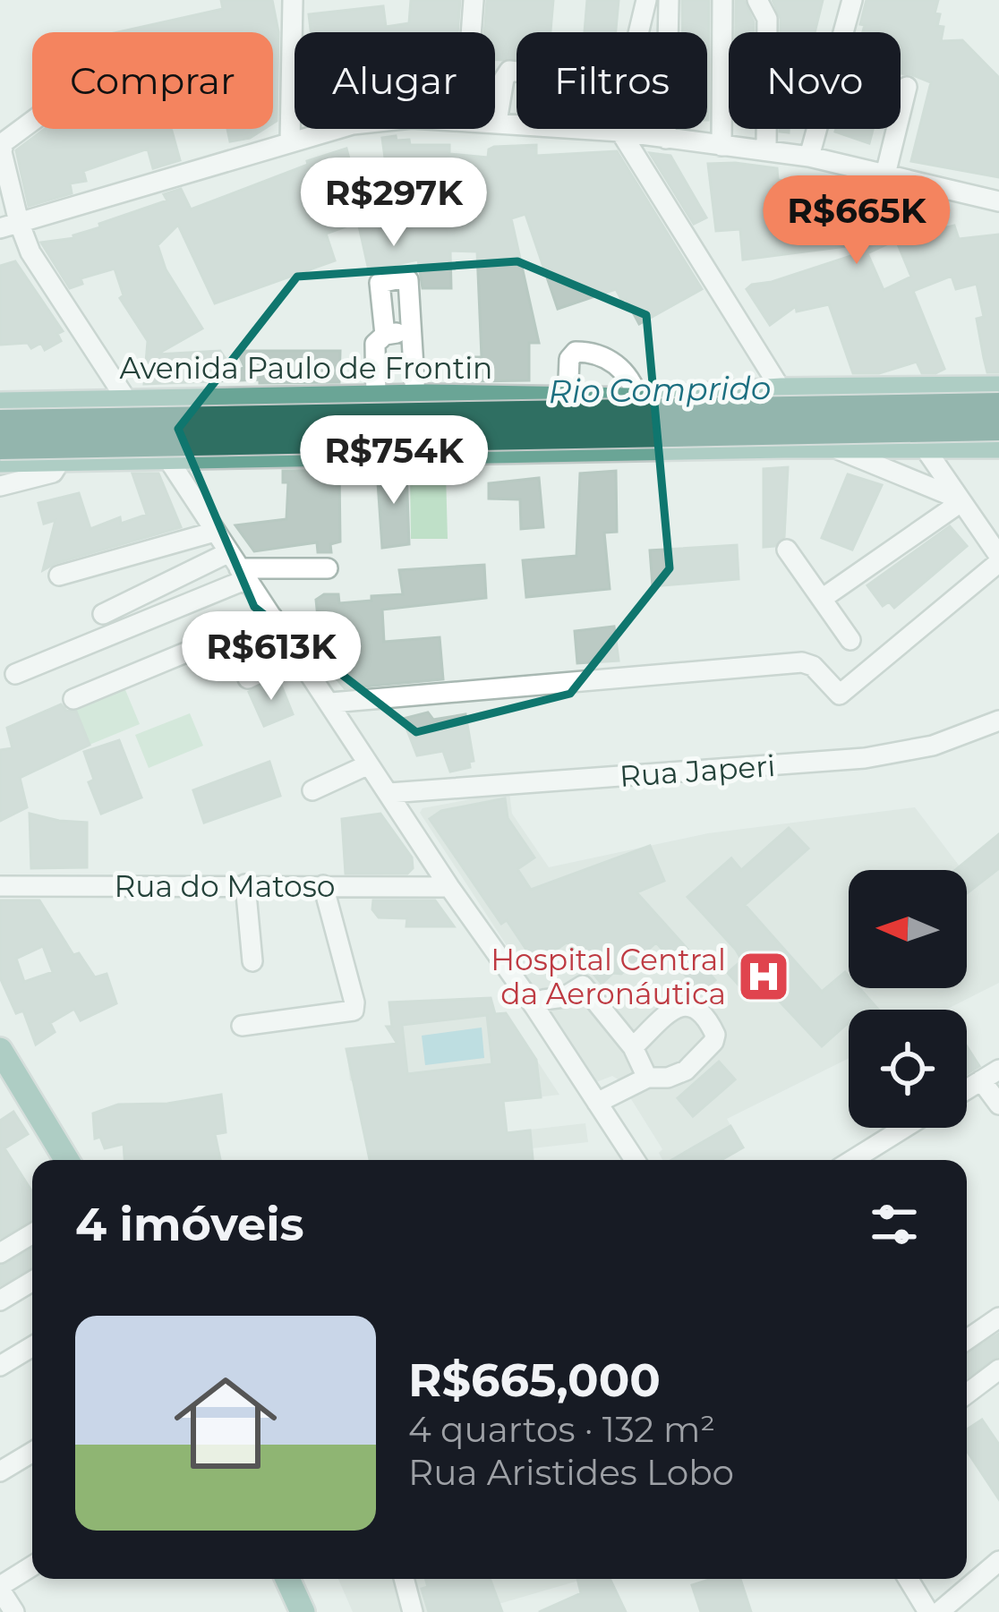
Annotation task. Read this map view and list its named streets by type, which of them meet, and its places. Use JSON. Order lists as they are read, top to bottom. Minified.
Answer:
{"streets":{"main road":["Avenida Paulo de Frontin"],"street":["Rua Japeri","Rua do Matoso"]},"water":["Rio Comprido"],"places":{"hospital":["Hospital Central da Aeronáutica"]},"north":"left","page":{"chip":["Comprar","Alugar","Filtros","Novo"],"price":["R$297K","R$665K","R$754K","R$613K"],"heading":"4 imóveis","list":[{"name":"R$665,000","note":"4 quartos · 132 m² · Rua Aristides Lobo"}]}}
